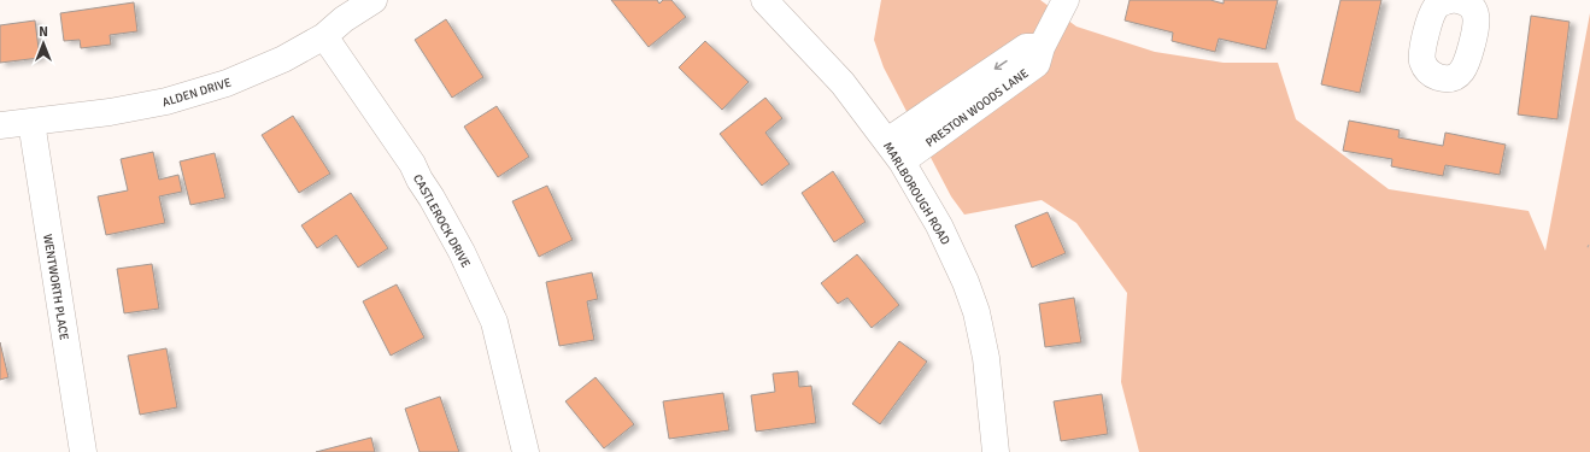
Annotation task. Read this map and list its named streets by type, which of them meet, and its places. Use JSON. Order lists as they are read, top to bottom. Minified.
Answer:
{"streets":{"street":["ALDEN DRIVE","PRESTON WOODS LANE","MARLBOROUGH ROAD","CASTLEROCK DRIVE","WENTWORTH PLACE"]},"crossings":[["ALDEN DRIVE","CASTLEROCK DRIVE"],["ALDEN DRIVE","WENTWORTH PLACE"],["PRESTON WOODS LANE","MARLBOROUGH ROAD"]],"north":"top"}
